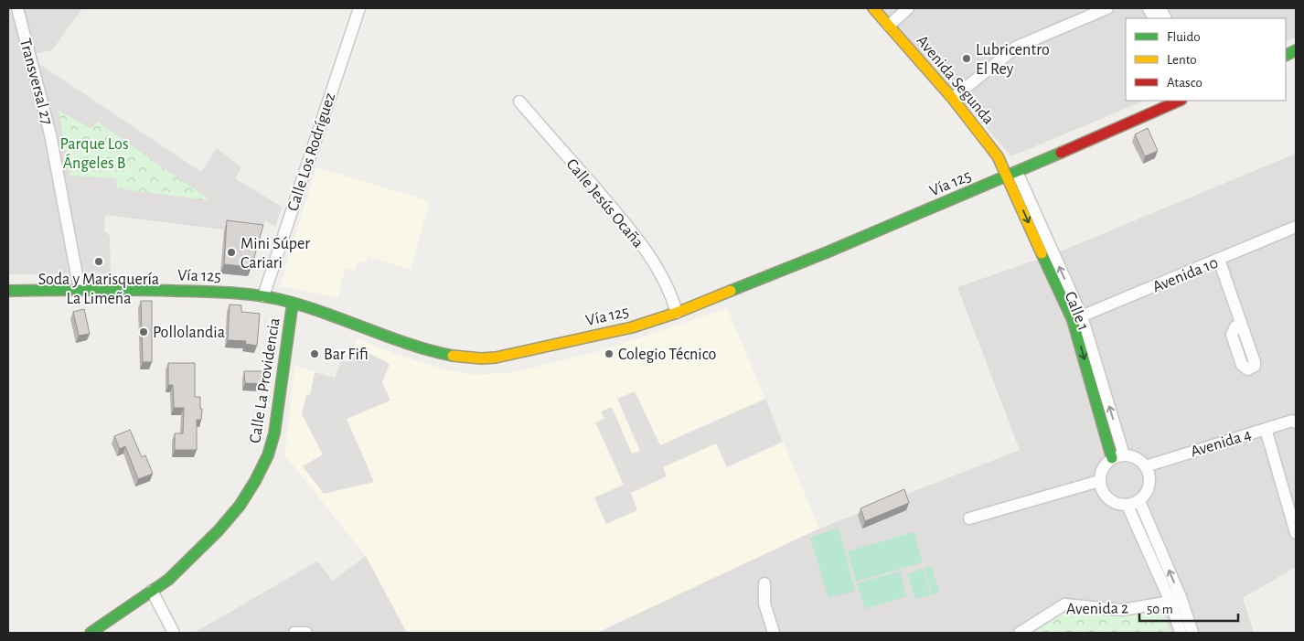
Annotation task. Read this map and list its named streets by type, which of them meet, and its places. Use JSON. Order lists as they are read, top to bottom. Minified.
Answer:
{"streets":{"main road":["Avenida Segunda","Vía 125","Calle 1","Calle La Providencia"],"street":["Transversal 27","Calle Los Rodríguez","Calle Jesús Ocaña","Avenida 10","Avenida 4","Avenida 2"]},"crossings":[["Avenida Segunda","Vía 125"],["Avenida Segunda","Calle 1"],["Transversal 27","Vía 125"],["Calle Los Rodríguez","Vía 125"],["Vía 125","Calle Jesús Ocaña"],["Vía 125","Calle 1"],["Vía 125","Calle La Providencia"],["Avenida 10","Calle 1"],["Calle 1","Avenida 4"]],"parks":["Parque Los Ángeles B"],"places":["Lubricentro El Rey","Mini Súper Cariari","Soda y Marisquería La Limeña","Pollolandia","Bar Fifi","Colegio Técnico"],"legend":["Fluido","Lento","Atasco"],"scale_bar":"50 m"}
